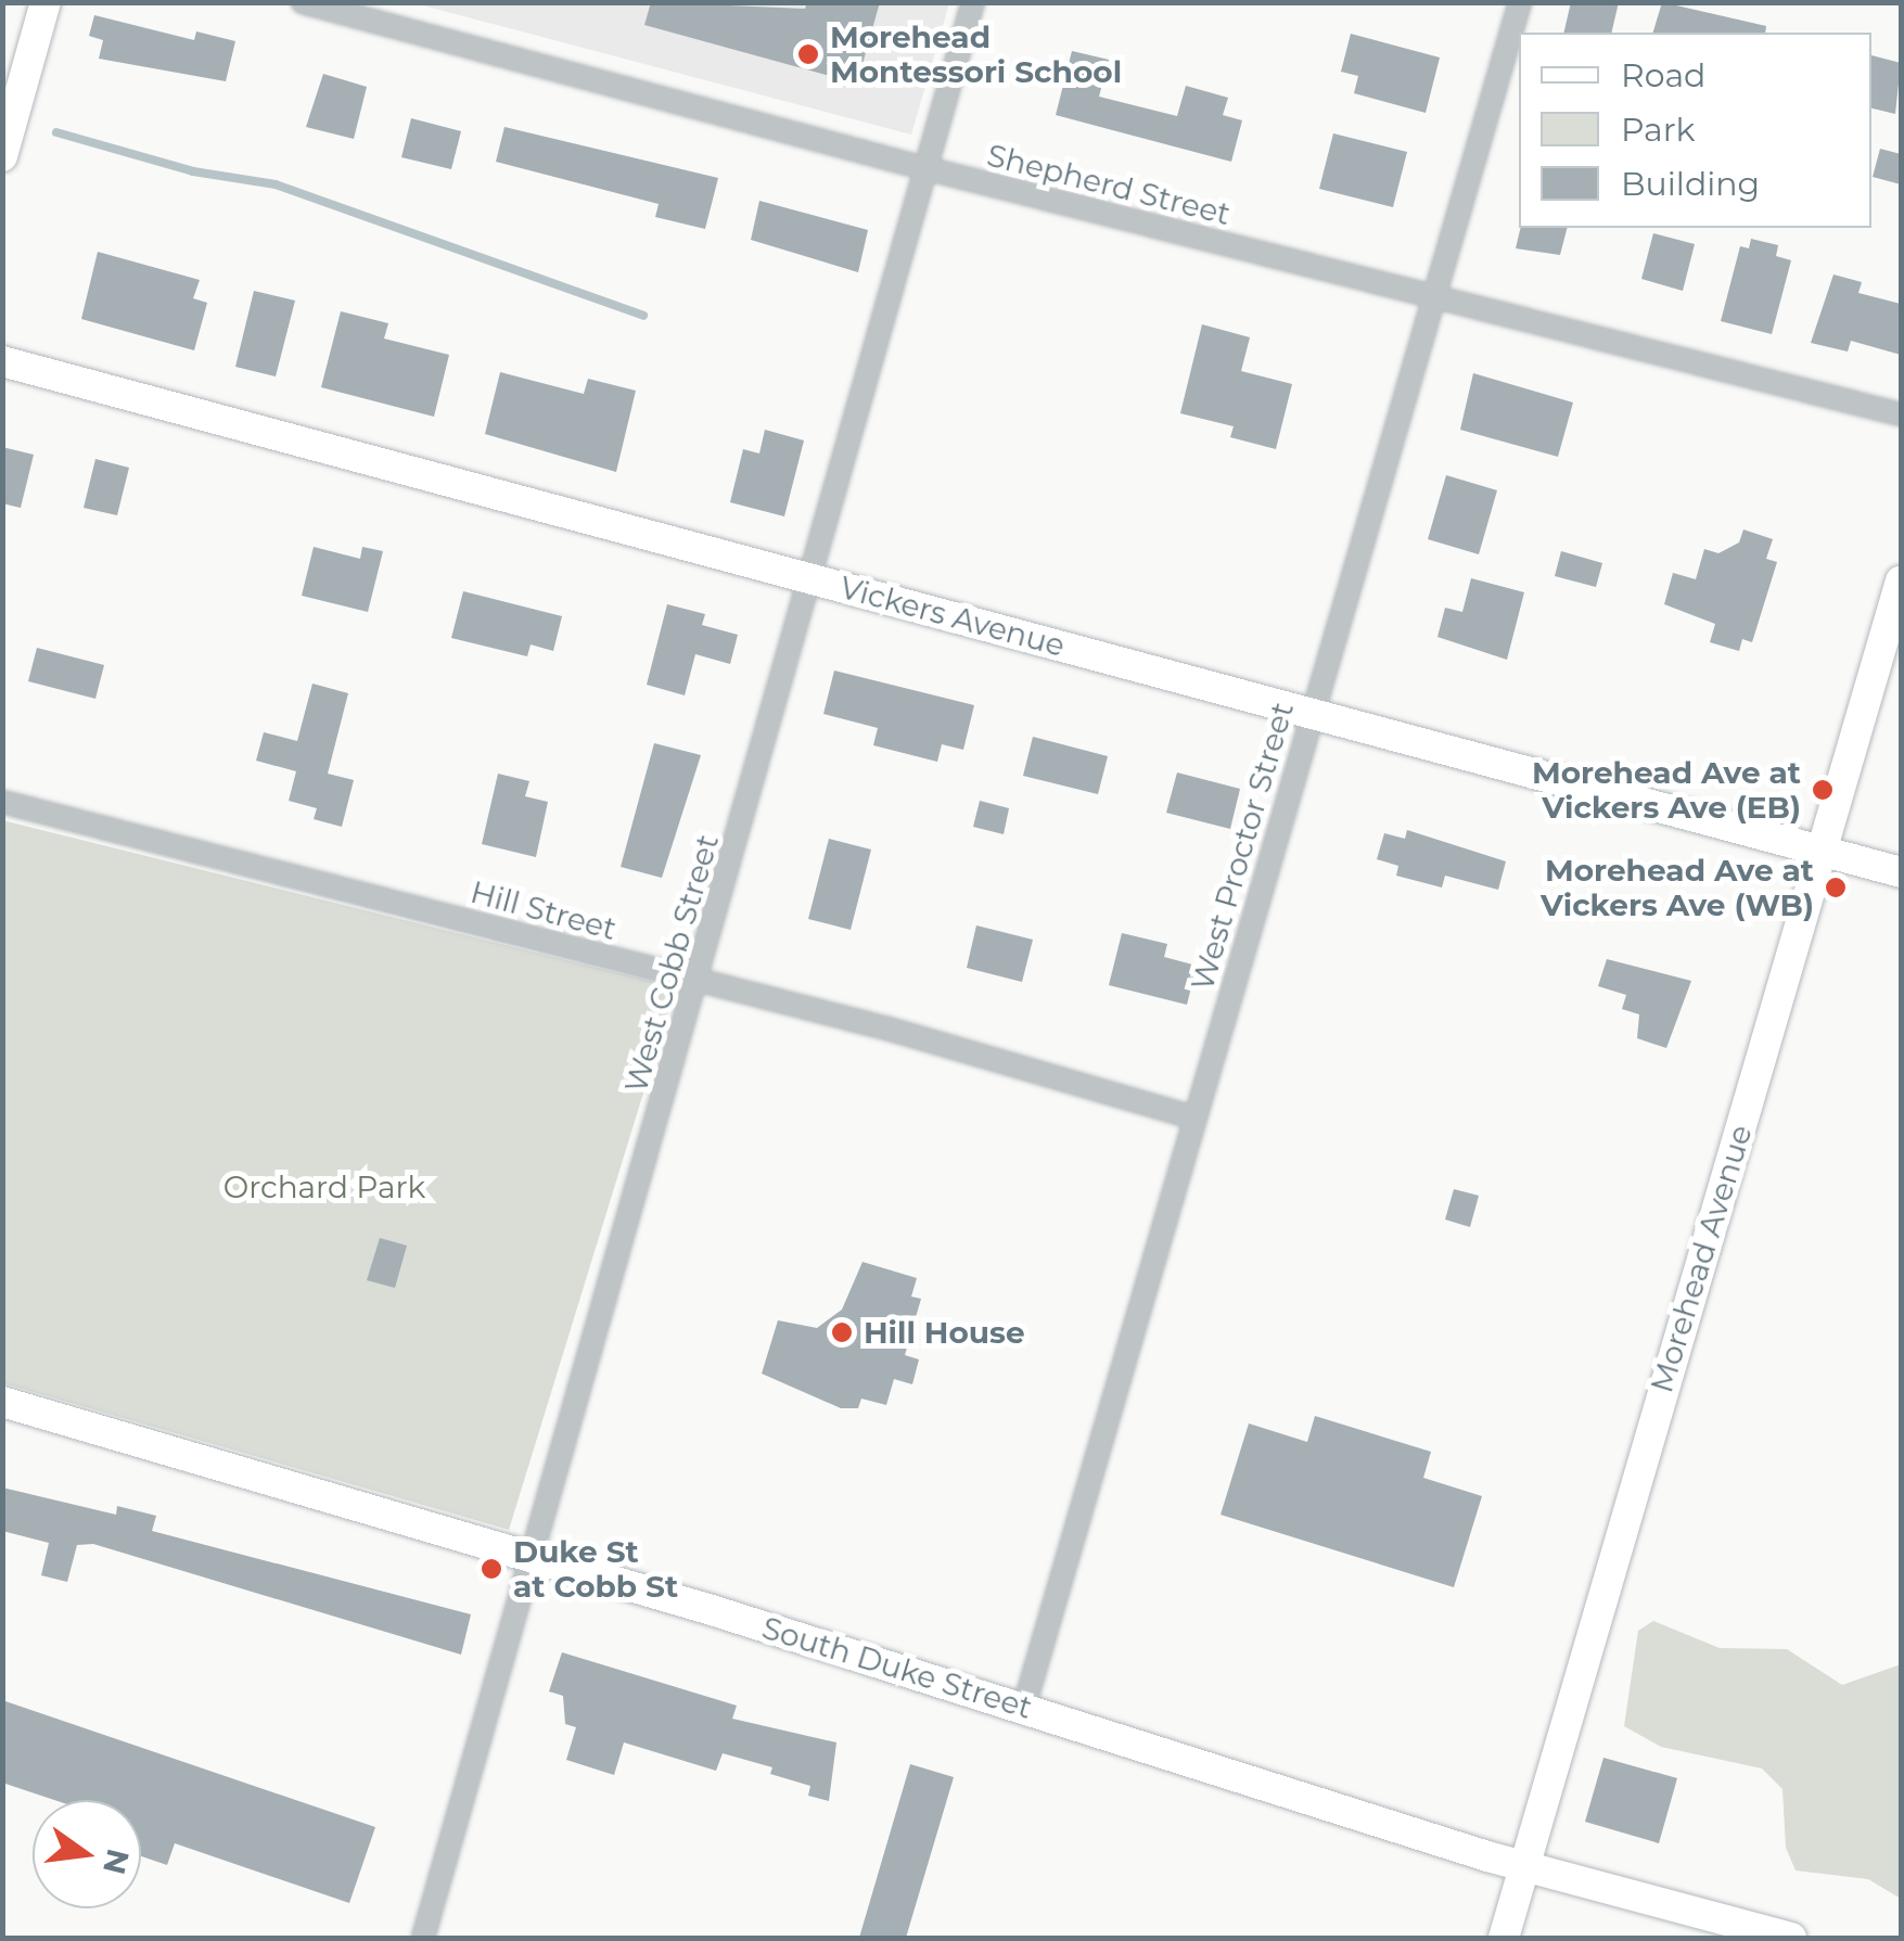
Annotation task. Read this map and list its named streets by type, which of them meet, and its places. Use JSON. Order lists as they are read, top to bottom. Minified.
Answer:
{"streets":{"main road":["Vickers Avenue","Morehead Avenue","South Duke Street"],"street":["Shepherd Street","West Proctor Street","Hill Street","West Cobb Street"]},"crossings":[["Shepherd Street","West Proctor Street"],["Shepherd Street","West Cobb Street"],["Vickers Avenue","West Proctor Street"],["Vickers Avenue","West Cobb Street"],["Vickers Avenue","Morehead Avenue"],["West Proctor Street","Hill Street"],["West Proctor Street","South Duke Street"],["Hill Street","West Cobb Street"],["West Cobb Street","South Duke Street"],["Morehead Avenue","South Duke Street"]],"parks":["Orchard Park"],"places":["Morehead Montessori School","Morehead Ave at Vickers Ave (EB)","Morehead Ave at Vickers Ave (WB)","Hill House","Duke St at Cobb St"],"legend":["Road","Park","Building"],"north":"right"}
